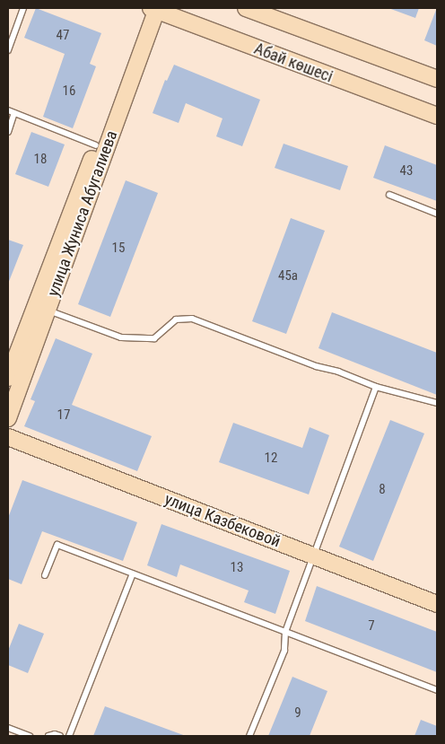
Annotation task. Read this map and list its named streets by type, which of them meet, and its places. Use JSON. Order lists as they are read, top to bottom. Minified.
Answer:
{"streets":{"main road":["Абай көшесі","улица Жуниса Абугалиева","улица Казбековой"]},"crossings":[["Абай көшесі","улица Жуниса Абугалиева"]],"house_numbers":["47","16","18","43","15","45а","17","12","8","13","7","9"]}
